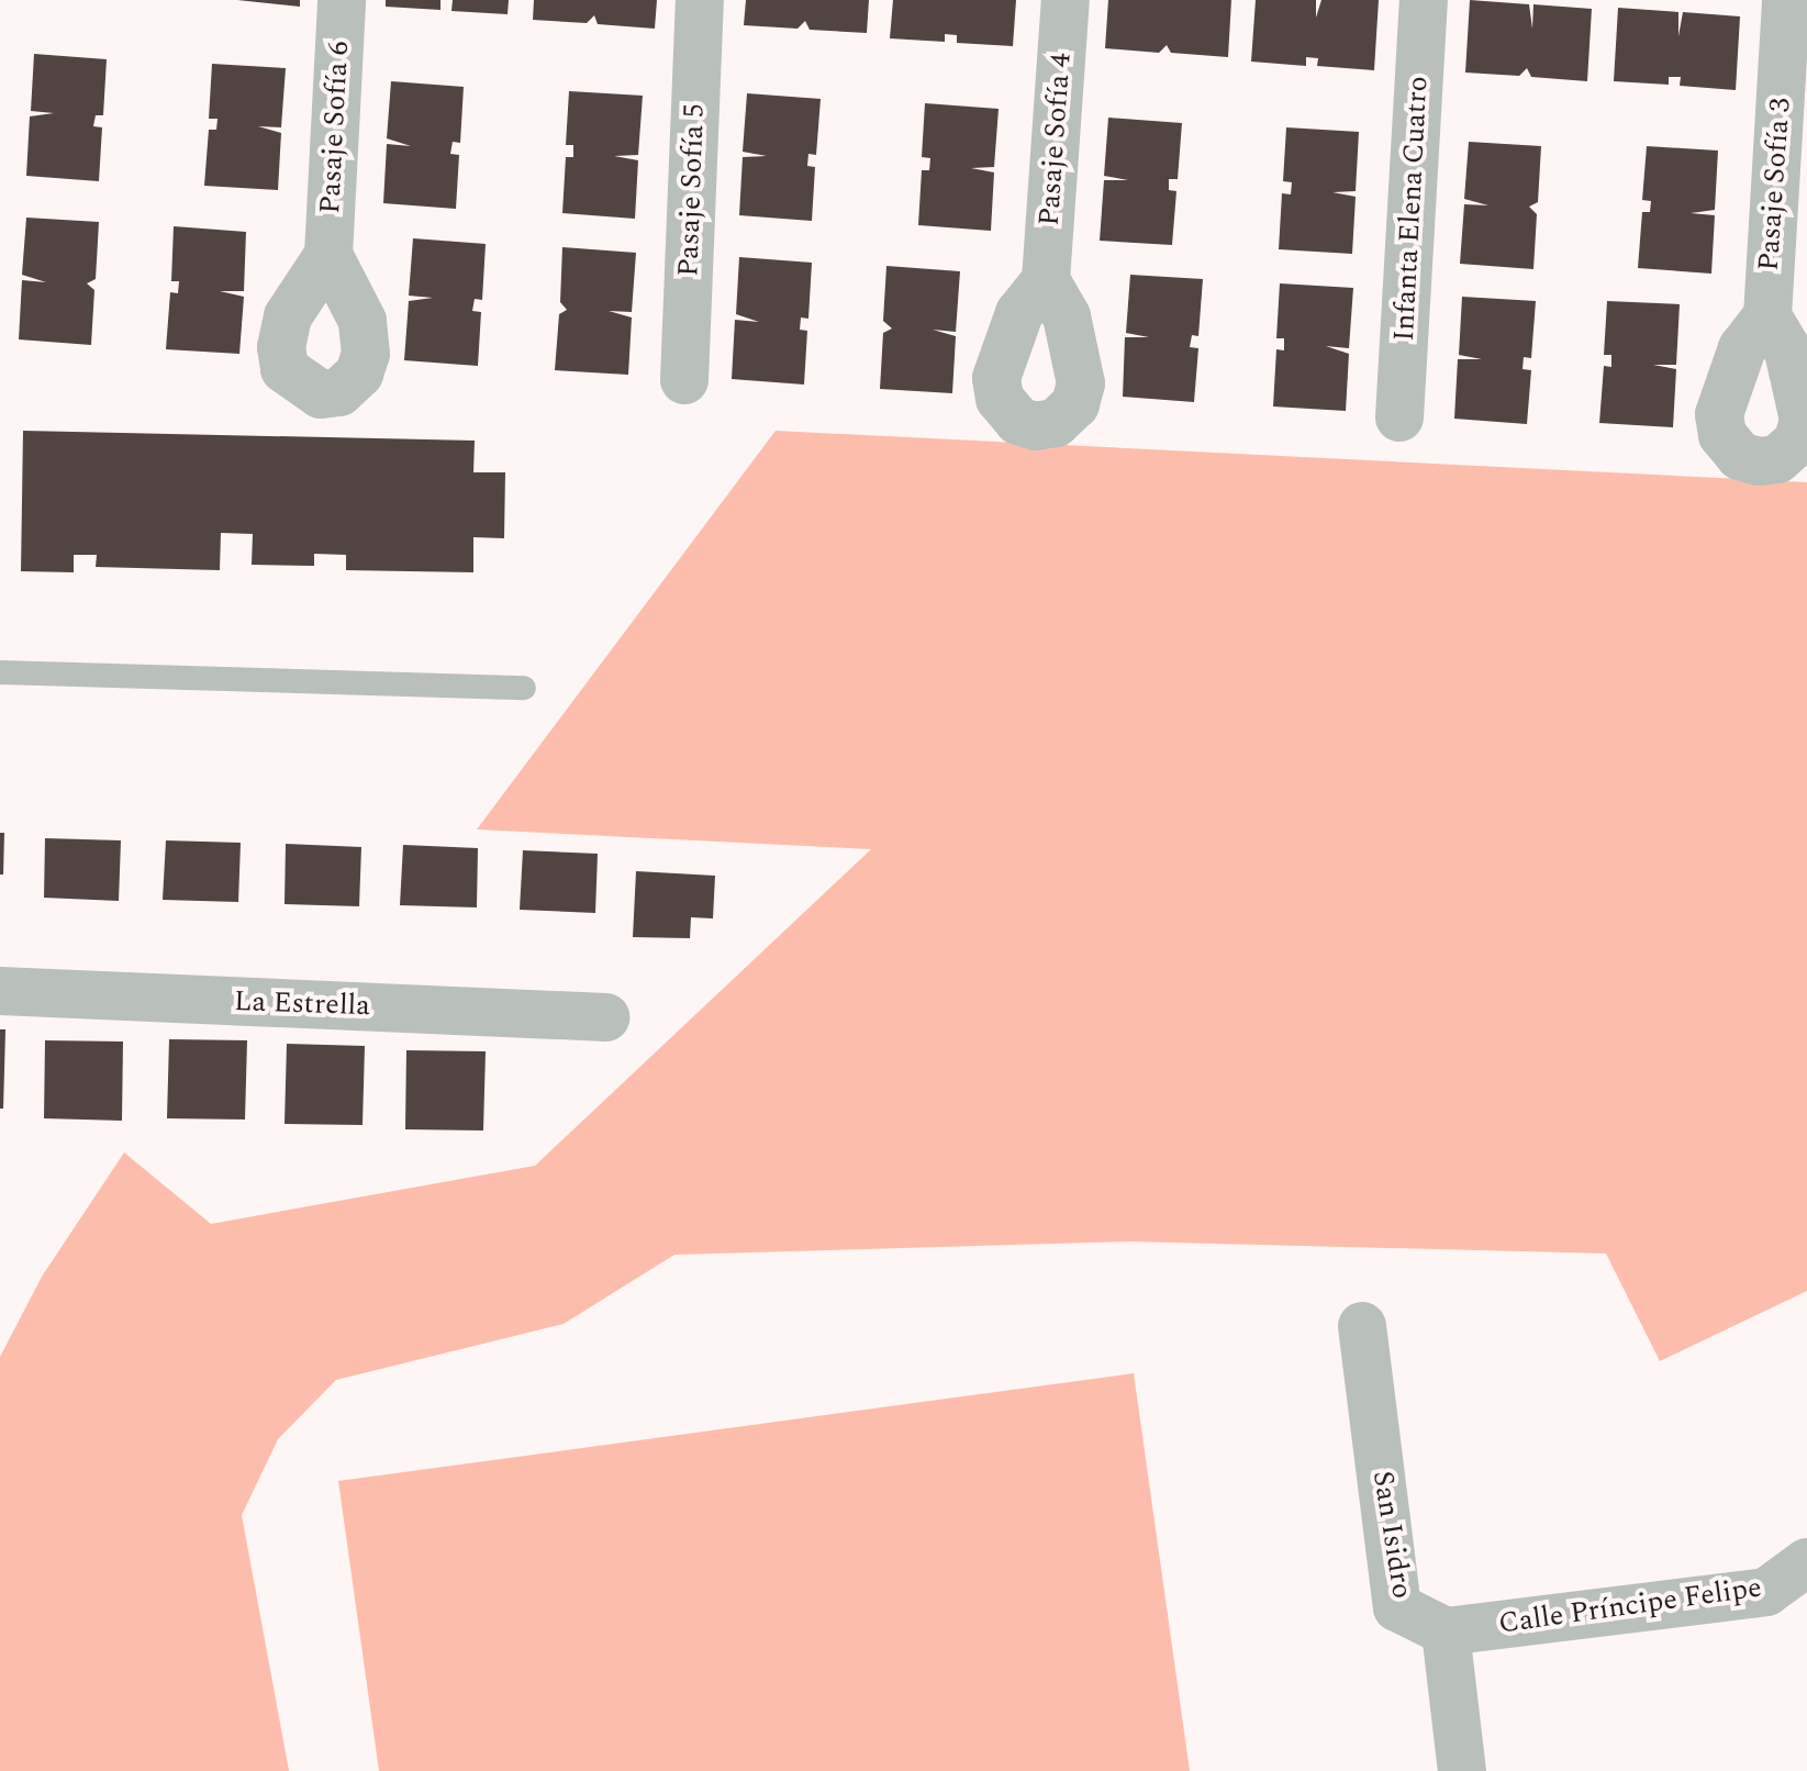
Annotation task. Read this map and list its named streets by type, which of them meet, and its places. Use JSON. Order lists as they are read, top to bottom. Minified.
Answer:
{"streets":{"street":["Pasaje Sofía 6","Pasaje Sofía 4","Pasaje Sofía 3","Pasaje Sofía 5","Infanta Elena Cuatro","La Estrella","San Isidro","Calle Príncipe Felipe"]},"crossings":[["San Isidro","Calle Príncipe Felipe"]]}
